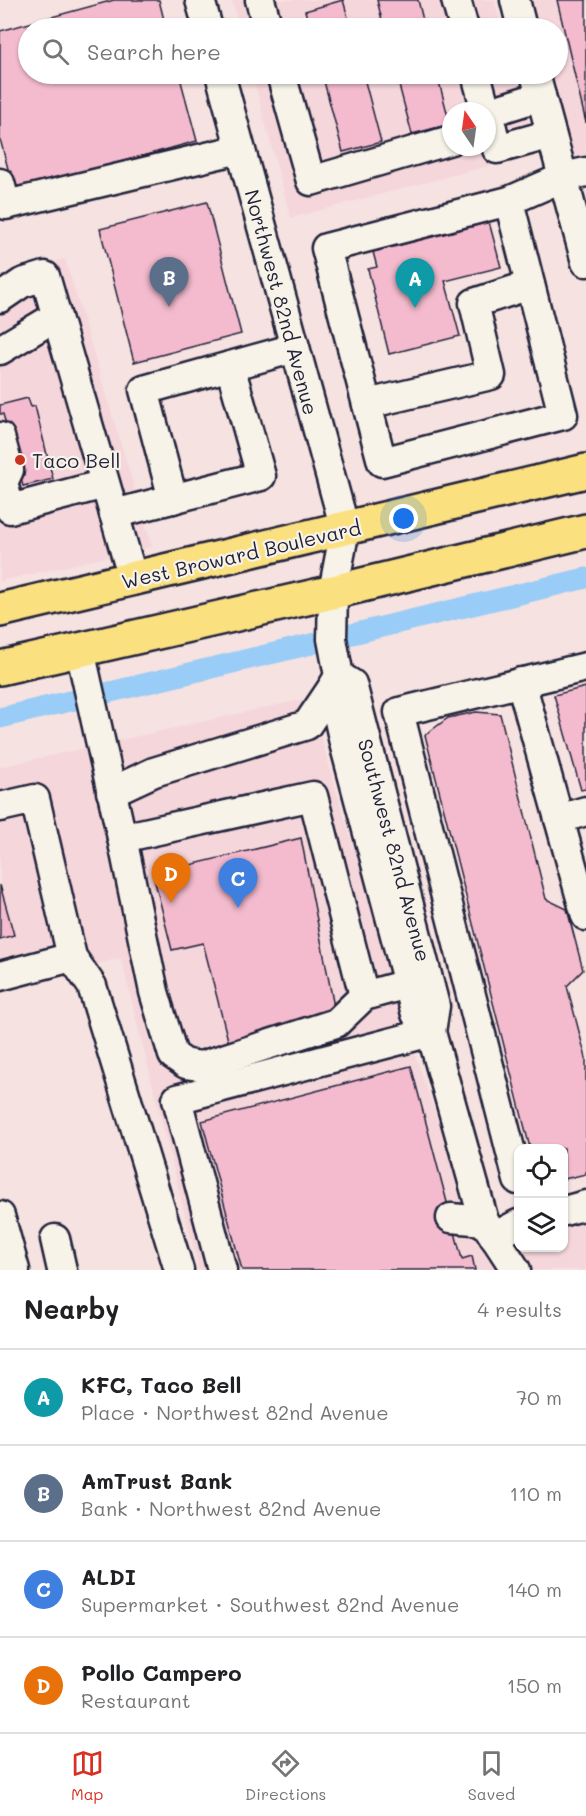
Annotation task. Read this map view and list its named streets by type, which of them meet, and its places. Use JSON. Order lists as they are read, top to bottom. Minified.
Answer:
{"streets":{"main road":["West Broward Boulevard"],"street":["Northwest 82nd Avenue","Southwest 82nd Avenue"]},"crossings":[["Northwest 82nd Avenue","West Broward Boulevard"],["Northwest 82nd Avenue","Southwest 82nd Avenue"],["West Broward Boulevard","Southwest 82nd Avenue"]],"places":["Taco Bell"],"north":"top","page":{"search":"Search here","pins":["B","A","D","C"],"heading":["Nearby","4 results"],"list":[{"mark":"A","name":"KFC, Taco Bell","note":"Place · Northwest 82nd Avenue","value":"70 m"},{"mark":"B","name":"AmTrust Bank","note":"Bank · Northwest 82nd Avenue","value":"110 m"},{"mark":"C","name":"ALDI","note":"Supermarket · Southwest 82nd Avenue","value":"140 m"},{"mark":"D","name":"Pollo Campero","note":"Restaurant","value":"150 m"}],"nav":["Map","Directions","Saved"]}}
